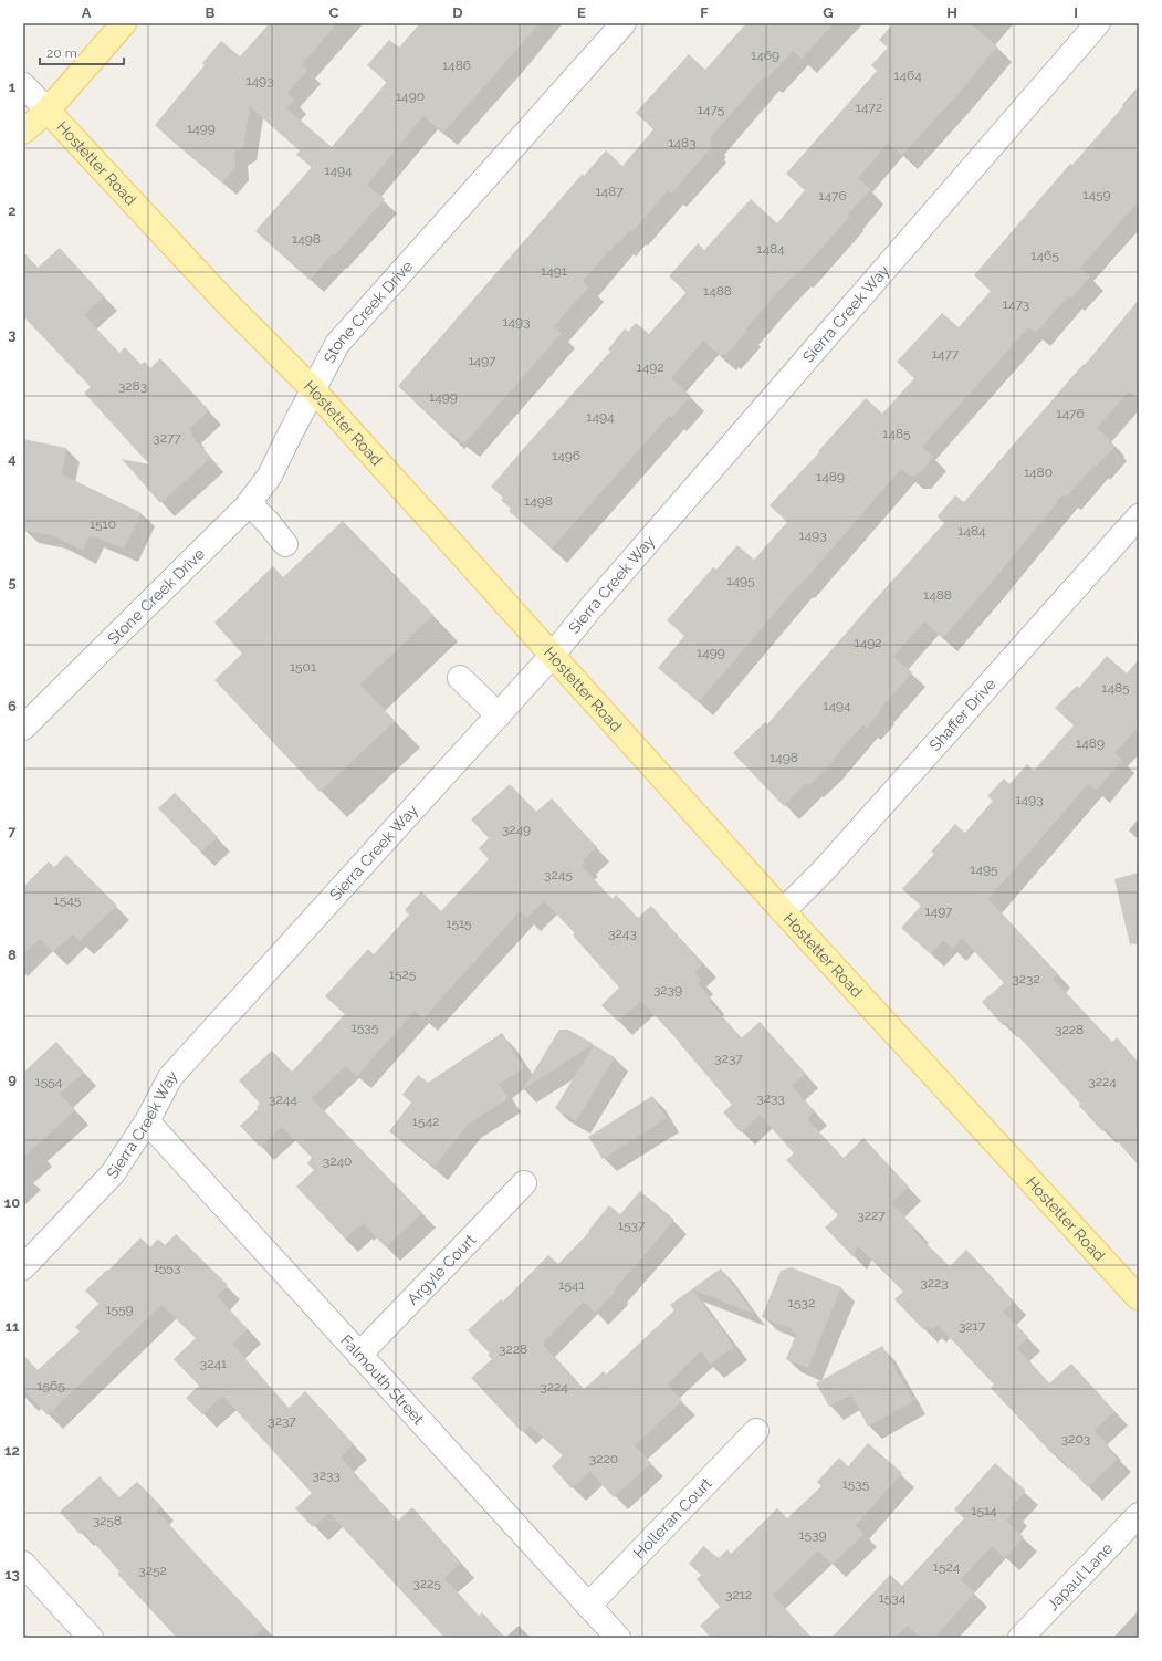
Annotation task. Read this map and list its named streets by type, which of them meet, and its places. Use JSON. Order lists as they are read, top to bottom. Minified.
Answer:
{"streets":{"main road":["Hostetter Road"],"street":["Stone Creek Drive","Sierra Creek Way","Shaffer Drive","Argyle Court","Falmouth Street","Holleran Court","Japaul Lane"]},"crossings":[["Hostetter Road","Stone Creek Drive"],["Hostetter Road","Sierra Creek Way"],["Hostetter Road","Shaffer Drive"],["Sierra Creek Way","Falmouth Street"],["Argyle Court","Falmouth Street"],["Falmouth Street","Holleran Court"]],"house_numbers":["1469","1486","1464","1493","1490","1472","1475","1499","1483","1494","1487","1459","1476","1498","1484","1465","1491","1488","1473","1493","1477","1497","1492","3283","1499","1476","1494","1485","3277","1496","1480","1489","1498","1510","1484","1493","1495","1488","1492","1499","1501","1485","1494","1489","1498","1493","3249","1495","3245","1545","1497","1515","3243","1525","3232","3239","1535","3228","3237","1554","3224","3233","3244","1542","3240","3227","1537","1553","3223","1541","1532","1559","3217","3228","3241","1565","3224","3237","3203","3220","3233","1535","1514","3258","1539","1524","3252","3225","3212","1534"],"scale_bar":"20 m","grid":{"columns":["A","B","C","D","E","F","G","H","I"],"rows":["1","2","3","4","5","6","7","8","9","10","11","12","13"]}}
